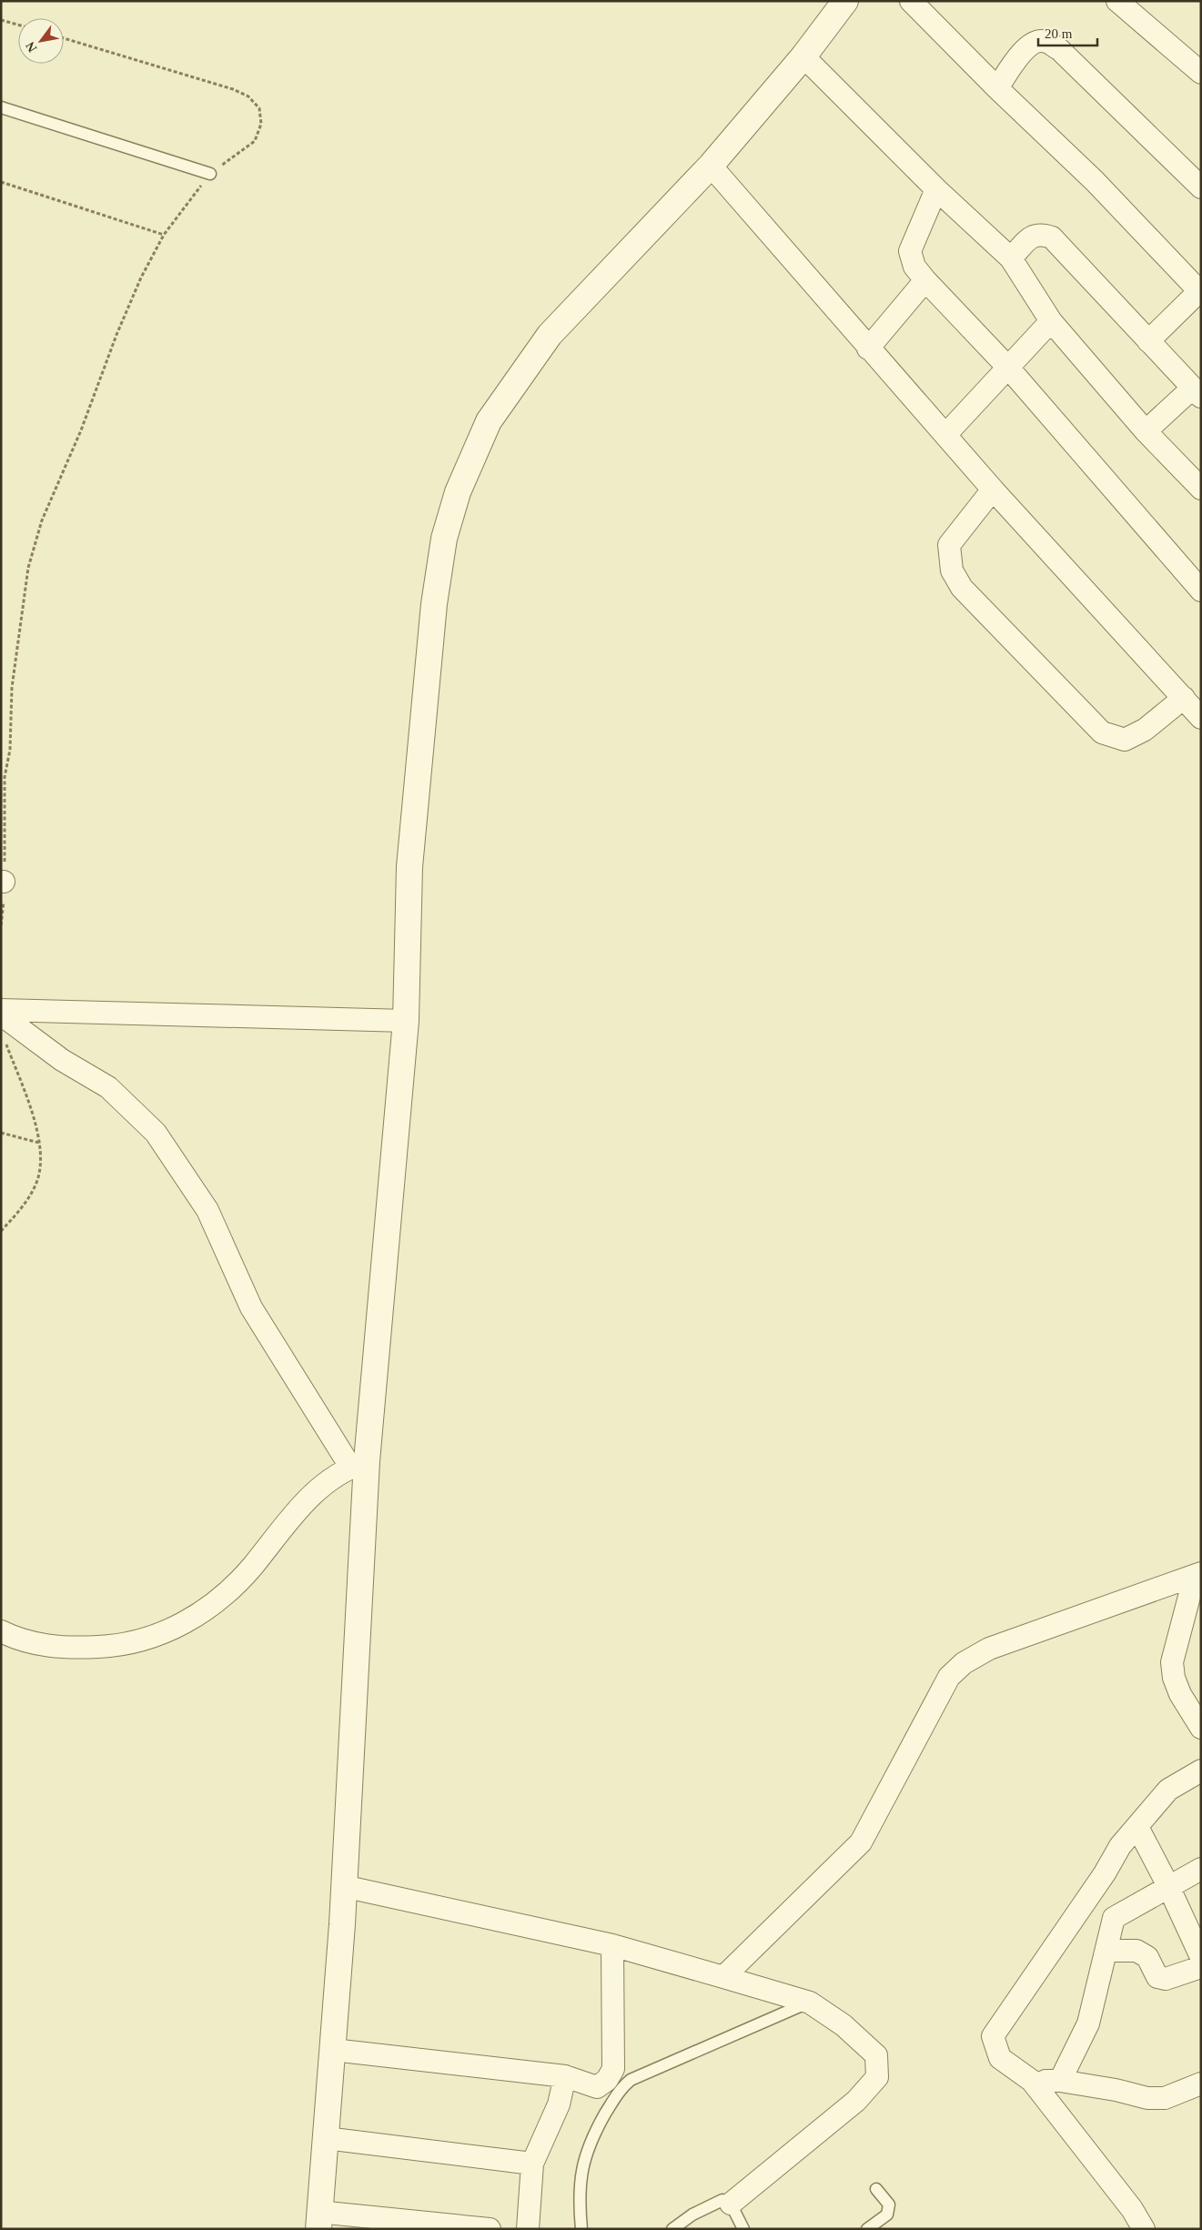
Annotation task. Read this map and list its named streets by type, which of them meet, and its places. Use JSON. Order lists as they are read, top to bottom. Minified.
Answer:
{"scale_bar":"20 m","north":"bottom left"}
